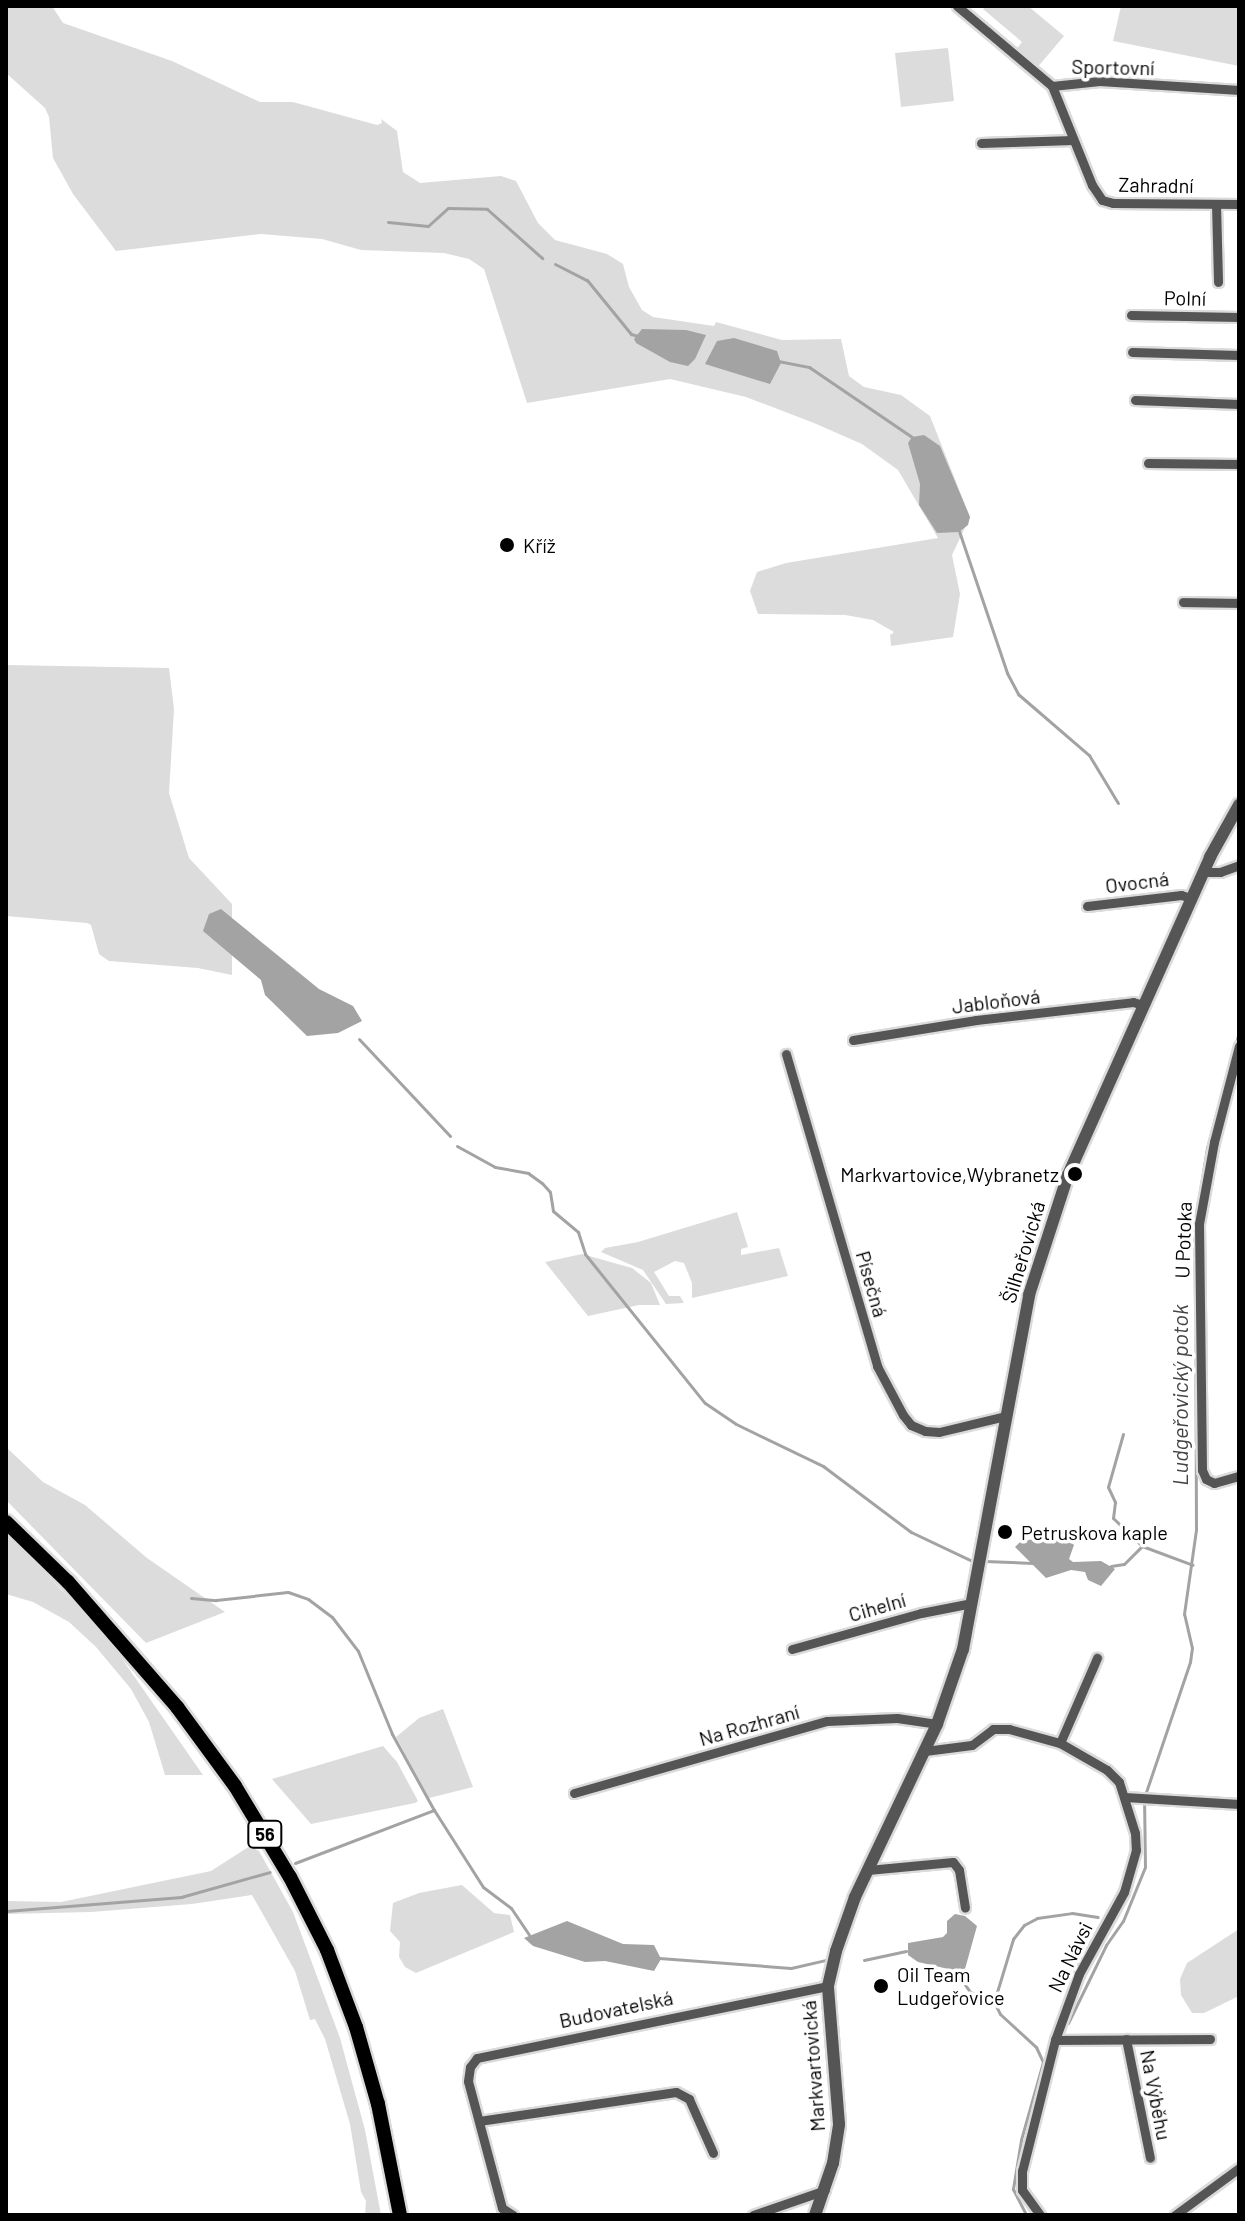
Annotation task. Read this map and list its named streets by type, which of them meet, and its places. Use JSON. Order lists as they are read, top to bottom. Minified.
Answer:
{"streets":{"main road":["56"],"street":["Sportovní","Zahradní","Polní","Ovocná","Jabloňová","U Potoka","Šilheřovická","Písečná","Cihelní","Na Rozhraní","Na Návsi","Budovatelská","Markvartovická","Na Výběhu"]},"crossings":[["Sportovní","Zahradní"],["Ovocná","Šilheřovická"],["Jabloňová","Šilheřovická"],["Šilheřovická","Písečná"],["Šilheřovická","Cihelní"],["Šilheřovická","Markvartovická"],["Na Rozhraní","Markvartovická"],["Na Návsi","Markvartovická"],["Na Návsi","Na Výběhu"],["Budovatelská","Markvartovická"]],"water":["Ludgeřovický potok"],"places":["Kříž","Markvartovice,Wybranetz","Petruskova kaple","Oil Team Ludgeřovice"]}
